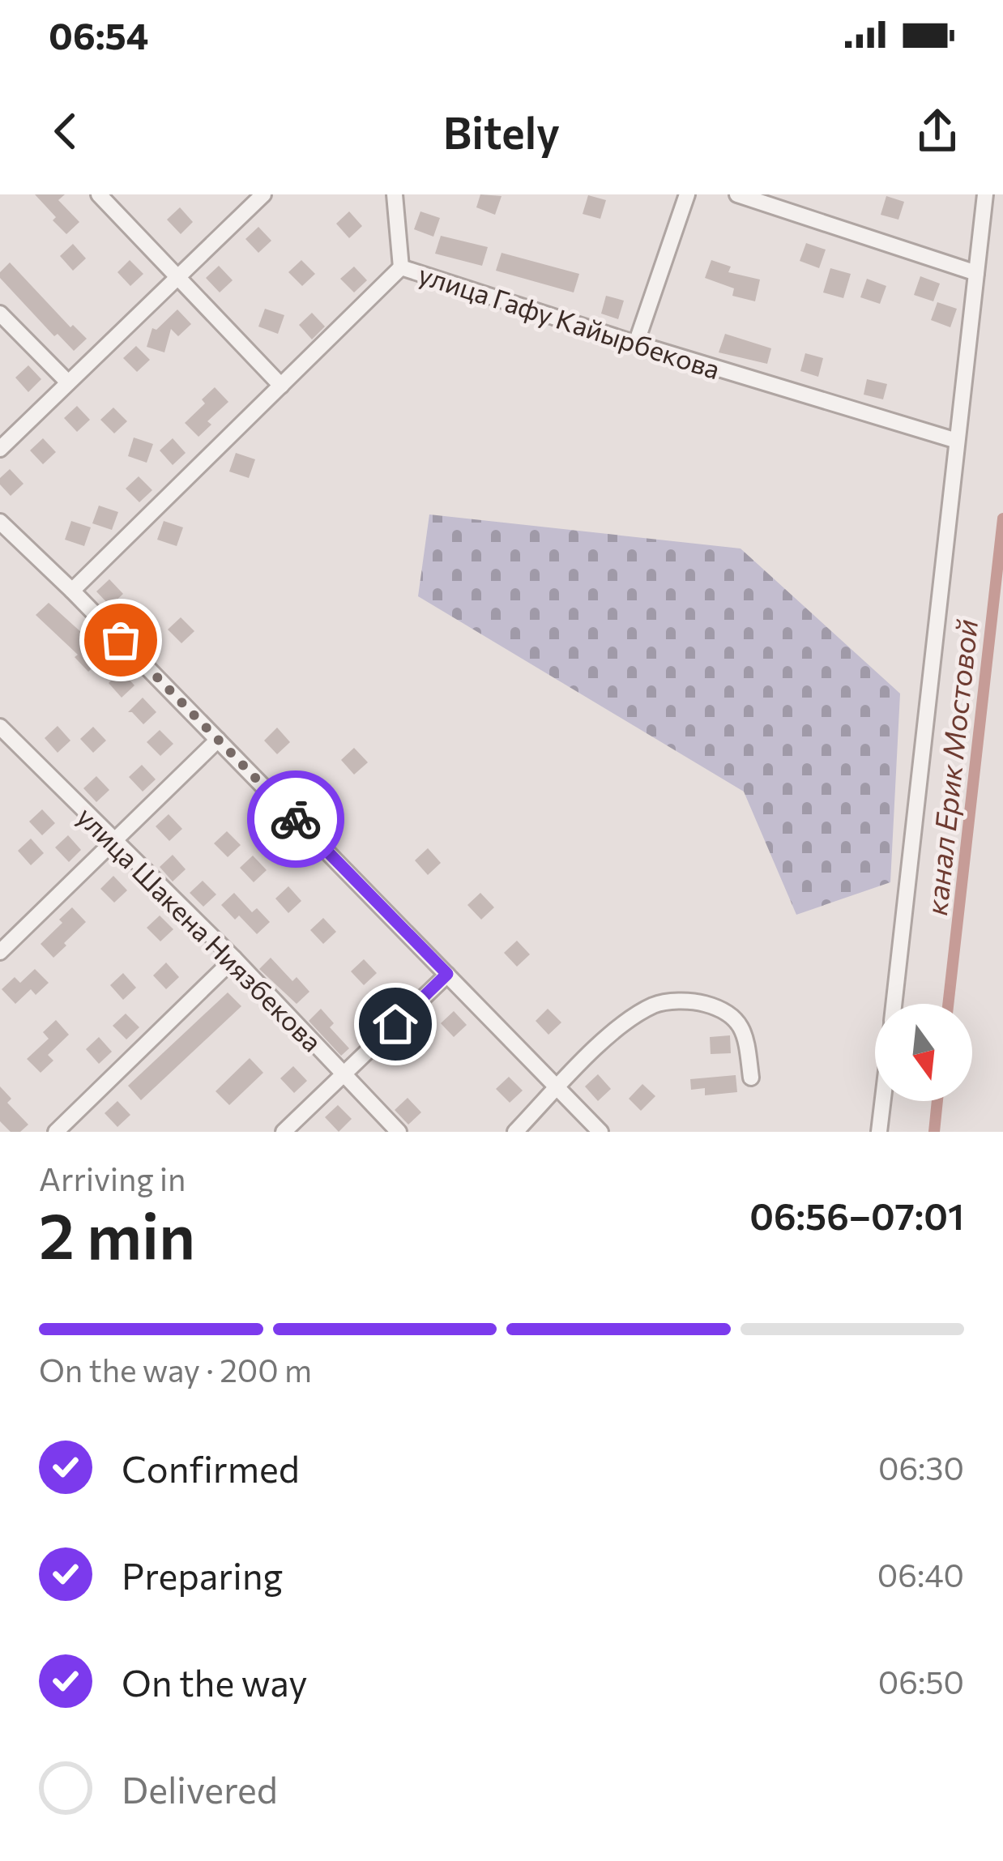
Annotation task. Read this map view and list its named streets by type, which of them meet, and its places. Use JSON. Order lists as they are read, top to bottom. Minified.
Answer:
{"streets":{"street":["улица Гафу Кайырбекова","улица Шакена Ниязбекова"]},"water":["канал Ерик Мостовой"],"north":"bottom","page":{"status":"06:54","header":"Bitely","heading":["2 min","Arriving in","06:56–07:01"],"bar":"On the way · 200 m","list":[["Confirmed","06:30"],["Preparing","06:40"],["On the way","06:50"],"Delivered"]}}
